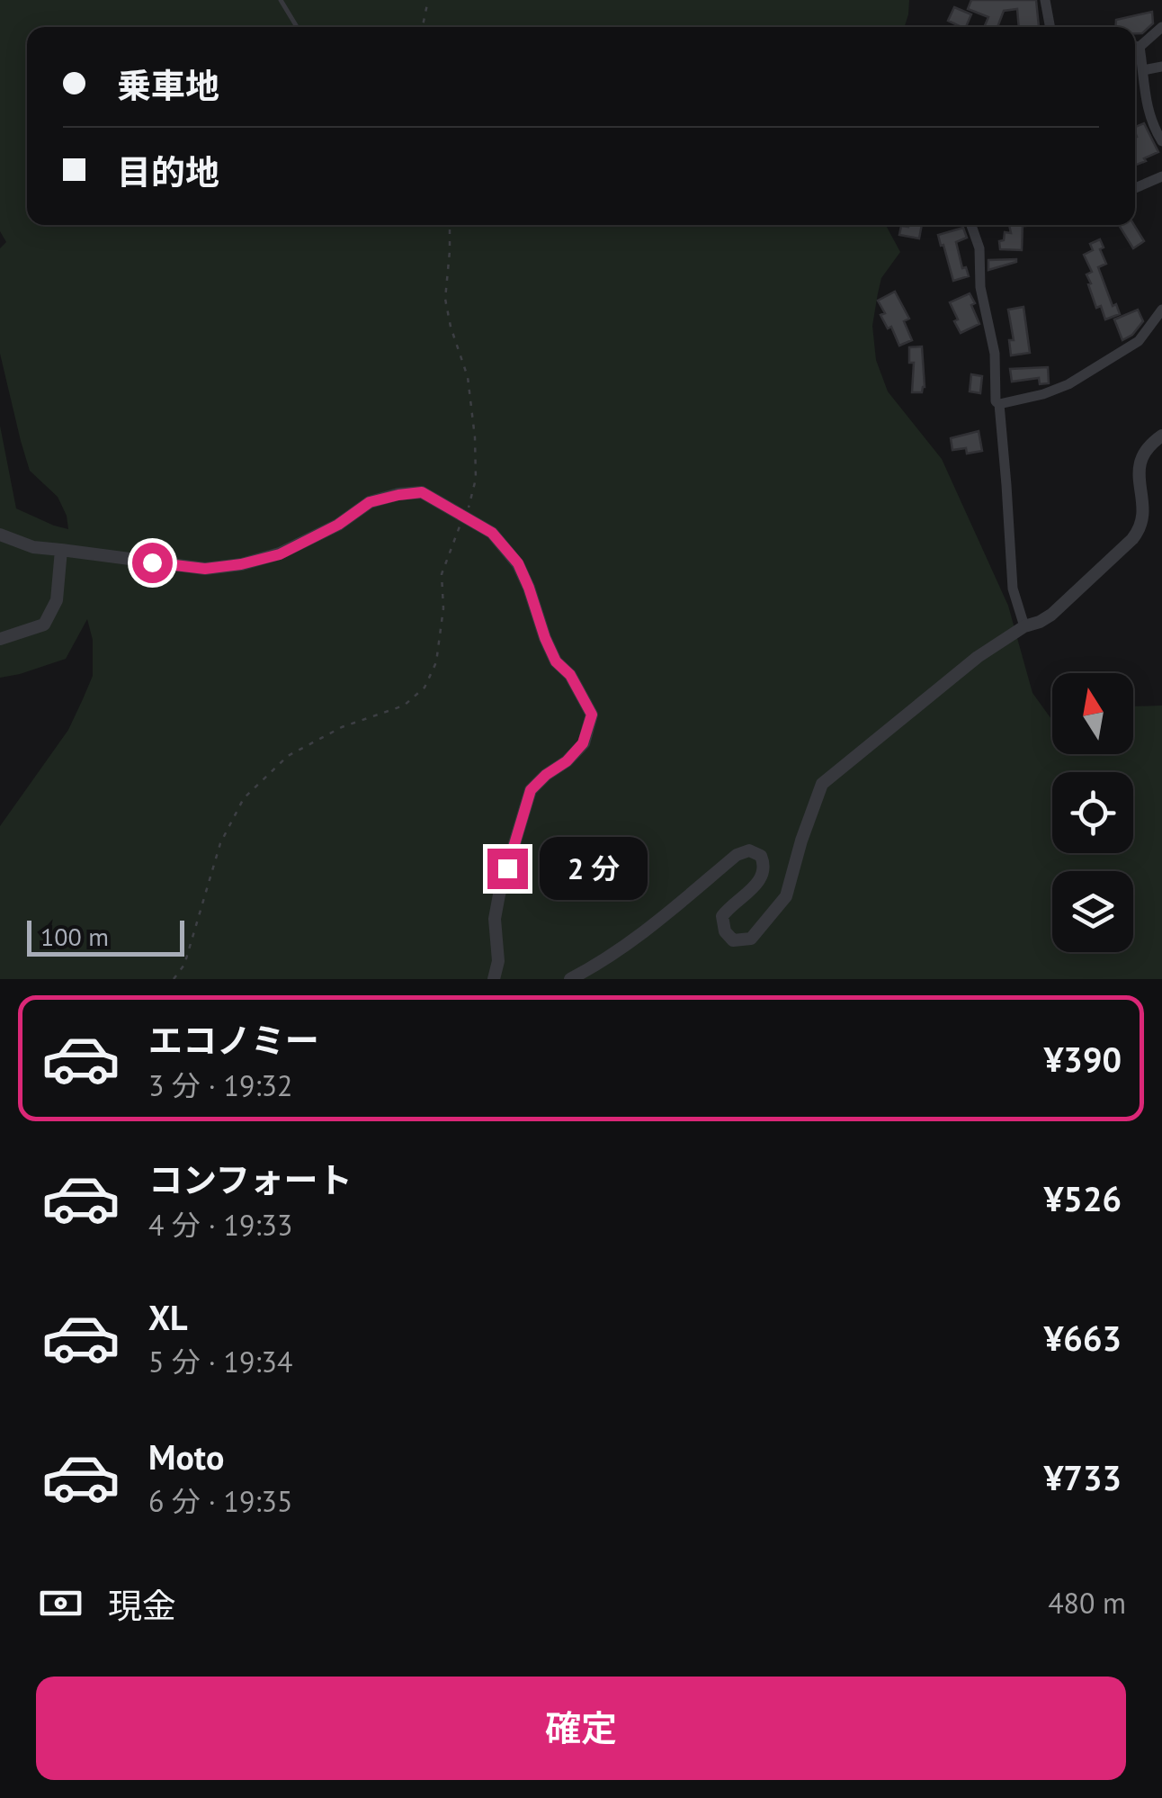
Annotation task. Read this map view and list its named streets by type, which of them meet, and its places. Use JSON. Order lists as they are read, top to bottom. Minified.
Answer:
{"scale_bar":"100 m","north":"top","page":{"banner":["乗車地","目的地"],"bubble":"2 分","scale":"100 m","list":[{"name":"エコノミー","note":"3 分 · 19:32","value":"¥390"},{"name":"コンフォート","note":"4 分 · 19:33","value":"¥526"},{"name":"XL","note":"5 分 · 19:34","value":"¥663"},{"name":"Moto","note":"6 分 · 19:35","value":"¥733"}],"pay":["現金","480 m"],"buttons":"確定"}}
